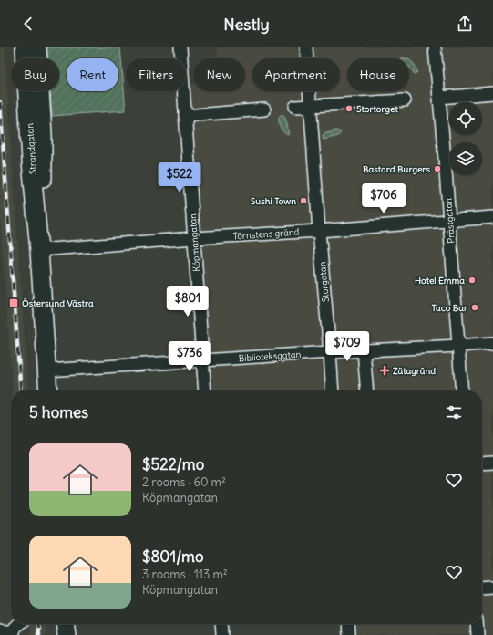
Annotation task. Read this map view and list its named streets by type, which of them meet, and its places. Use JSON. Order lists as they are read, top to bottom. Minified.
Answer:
{"streets":{"main road":["Strandgatan"],"street":["Prästgatan","Törnstens gränd","Köpmangatan","Storgatan","Biblioteksgatan"]},"crossings":[["Strandgatan","Törnstens gränd"],["Strandgatan","Biblioteksgatan"],["Prästgatan","Törnstens gränd"],["Prästgatan","Biblioteksgatan"],["Törnstens gränd","Köpmangatan"],["Törnstens gränd","Storgatan"],["Köpmangatan","Biblioteksgatan"],["Storgatan","Biblioteksgatan"]],"places":{"other":["Stortorget","Bastard Burgers","Sushi Town","Hotel Emma","Taco Bar"],"transit":["Östersund Västra"],"health":["Zätagränd"]},"page":{"header":"Nestly","chip":["Buy","Rent","Filters","New","Apartment","House"],"price":["$522","$706","$801","$709","$736"],"heading":"5 homes","list":[{"name":"$522/mo","note":"2 rooms · 60 m² · Köpmangatan"},{"name":"$801/mo","note":"3 rooms · 113 m² · Köpmangatan"}]}}
